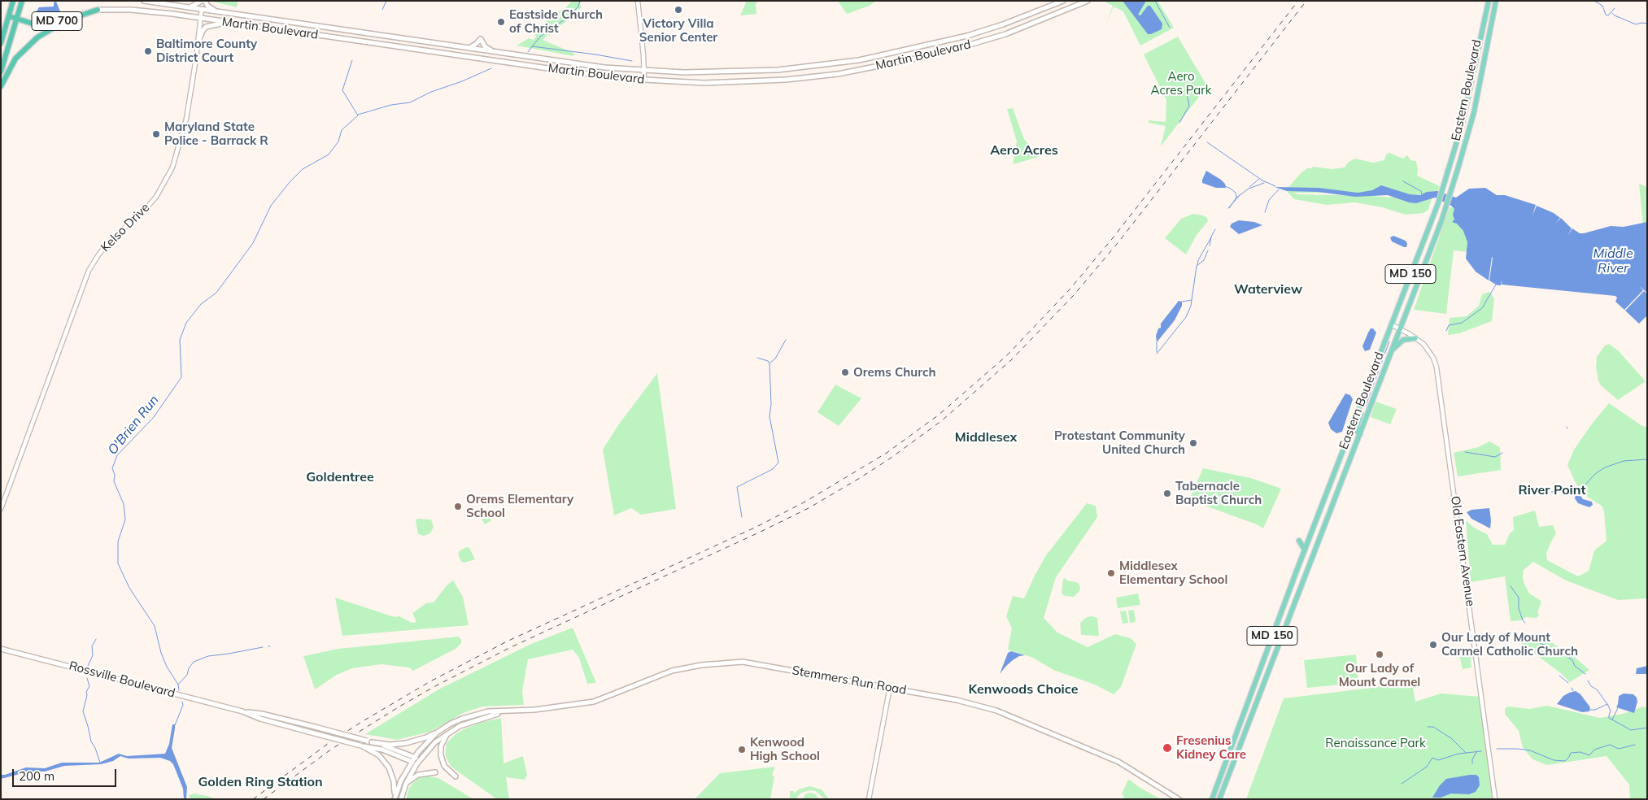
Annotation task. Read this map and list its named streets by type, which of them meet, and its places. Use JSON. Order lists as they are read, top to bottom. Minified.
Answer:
{"streets":{"highway":["MD 700"],"main road":["Martin Boulevard","Eastern Boulevard","MD 150","Rossville Boulevard","Stemmers Run Road"],"street":["Kelso Drive","Old Eastern Avenue"]},"crossings":[["MD 700","Martin Boulevard"],["Martin Boulevard","Kelso Drive"],["Eastern Boulevard","Old Eastern Avenue"],["Rossville Boulevard","Stemmers Run Road"]],"districts":["Aero Acres","Waterview","Middlesex","Goldentree","River Point","Kenwoods Choice","Golden Ring Station"],"water":["Middle River","O'Brien Run"],"parks":["Aero Acres Park","Renaissance Park"],"places":["Victory Villa Senior Center","Eastside Church of Christ","Baltimore County District Court","Maryland State Police - Barrack R","Orems Church","Protestant Community United Church","Tabernacle Baptist Church","Orems Elementary School","Middlesex Elementary School","Our Lady of Mount Carmel Catholic Church","Our Lady of Mount Carmel","Fresenius Kidney Care","Kenwood High School"],"scale_bar":"200 m"}
